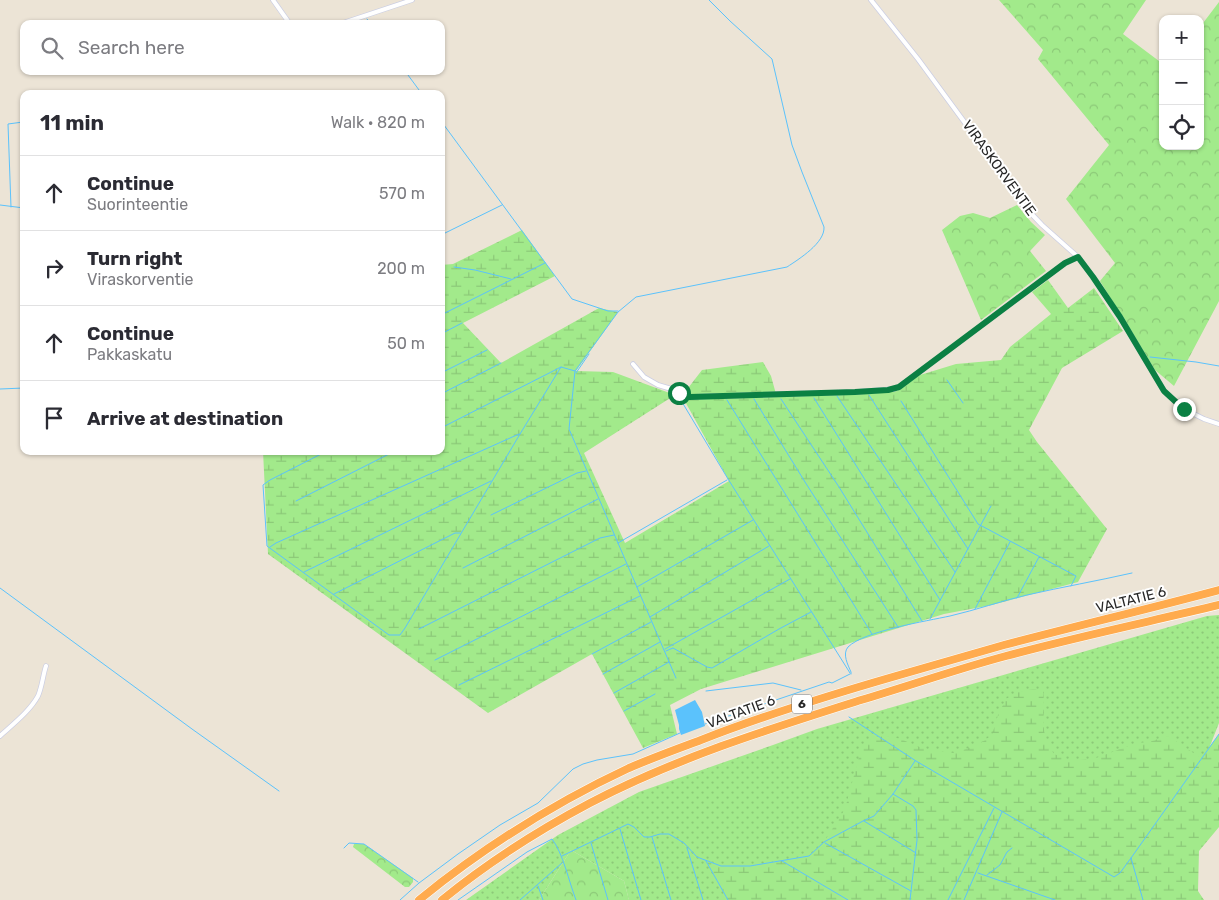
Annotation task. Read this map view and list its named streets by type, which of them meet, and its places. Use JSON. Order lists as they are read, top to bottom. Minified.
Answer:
{"streets":{"highway":["VALTATIE 6","6"],"street":["VIRASKORVENTIE"]},"page":{"map_buttons":["+","−"],"search":"Search here","heading":["11 min","Walk · 820 m"],"list":[["Continue","Suorinteentie","570 m"],["Turn right","Viraskorventie","200 m"],["Continue","Pakkaskatu","50 m"],"Arrive at destination"]}}
